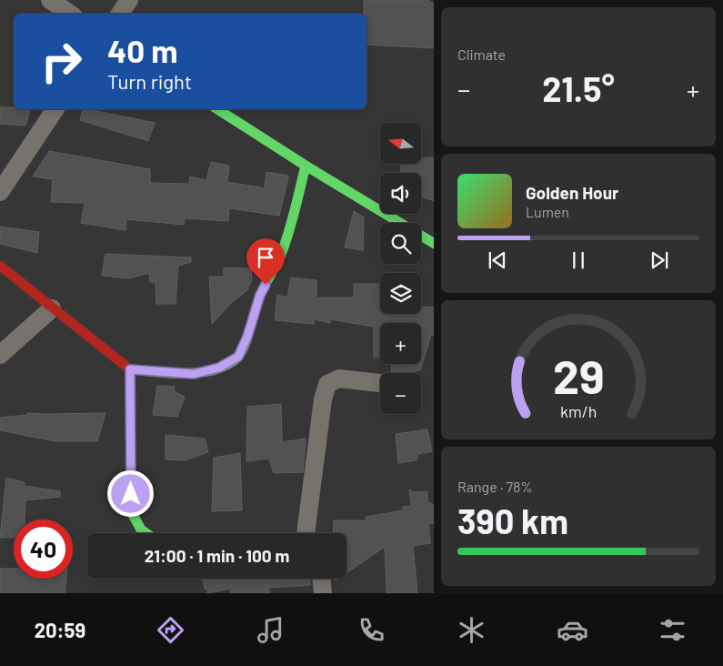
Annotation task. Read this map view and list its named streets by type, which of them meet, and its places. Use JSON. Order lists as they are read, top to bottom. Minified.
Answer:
{"north":"left","page":{"tile":["Climate",["Range · 78%","390 km"]],"turn":["40 m","Turn right"],"heat":["−","21.5°","+"],"map_buttons":["+","−"],"song":["Golden Hour","Lumen"],"limit":"40","trip":"21:00 · 1 min · 100 m","tabs":"20:59","gauge":["29","km/h"]}}
